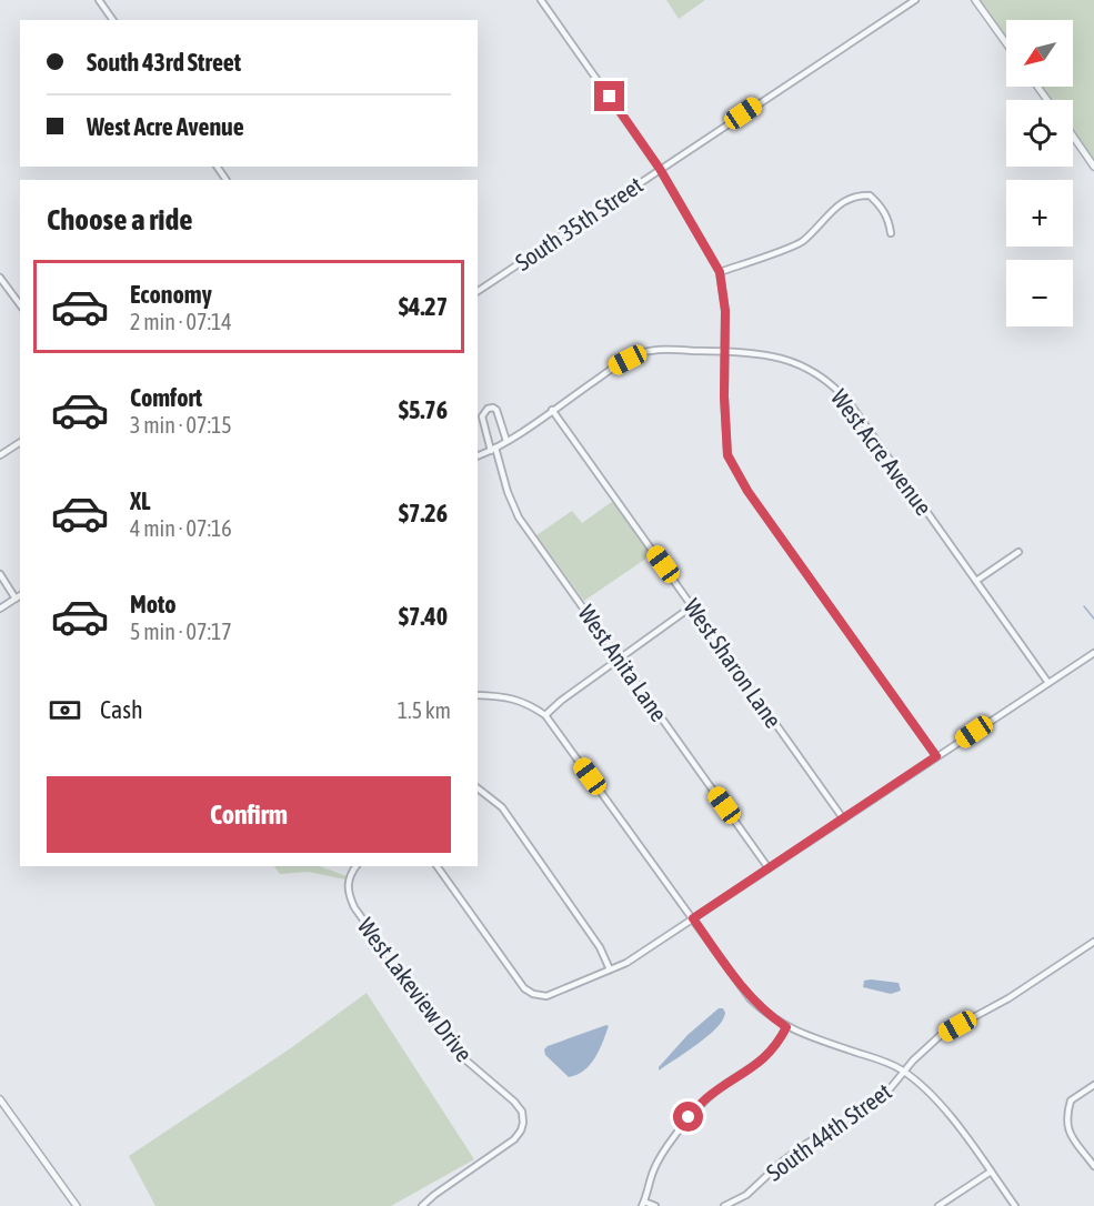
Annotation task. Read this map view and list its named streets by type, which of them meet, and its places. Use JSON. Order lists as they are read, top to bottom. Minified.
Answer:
{"streets":{"street":["South 35th Street","West Acre Avenue","West Anita Lane","West Sharon Lane","West Lakeview Drive","South 44th Street"]},"crossings":[["West Acre Avenue","West Anita Lane"],["West Acre Avenue","West Sharon Lane"]],"north":"bottom left","page":{"map_buttons":["+","−"],"banner":["South 43rd Street","West Acre Avenue"],"heading":"Choose a ride","list":[{"name":"Economy","note":"2 min · 07:14","value":"$4.27"},{"name":"Comfort","note":"3 min · 07:15","value":"$5.76"},{"name":"XL","note":"4 min · 07:16","value":"$7.26"},{"name":"Moto","note":"5 min · 07:17","value":"$7.40"}],"pay":["Cash","1.5 km"],"buttons":"Confirm"}}
